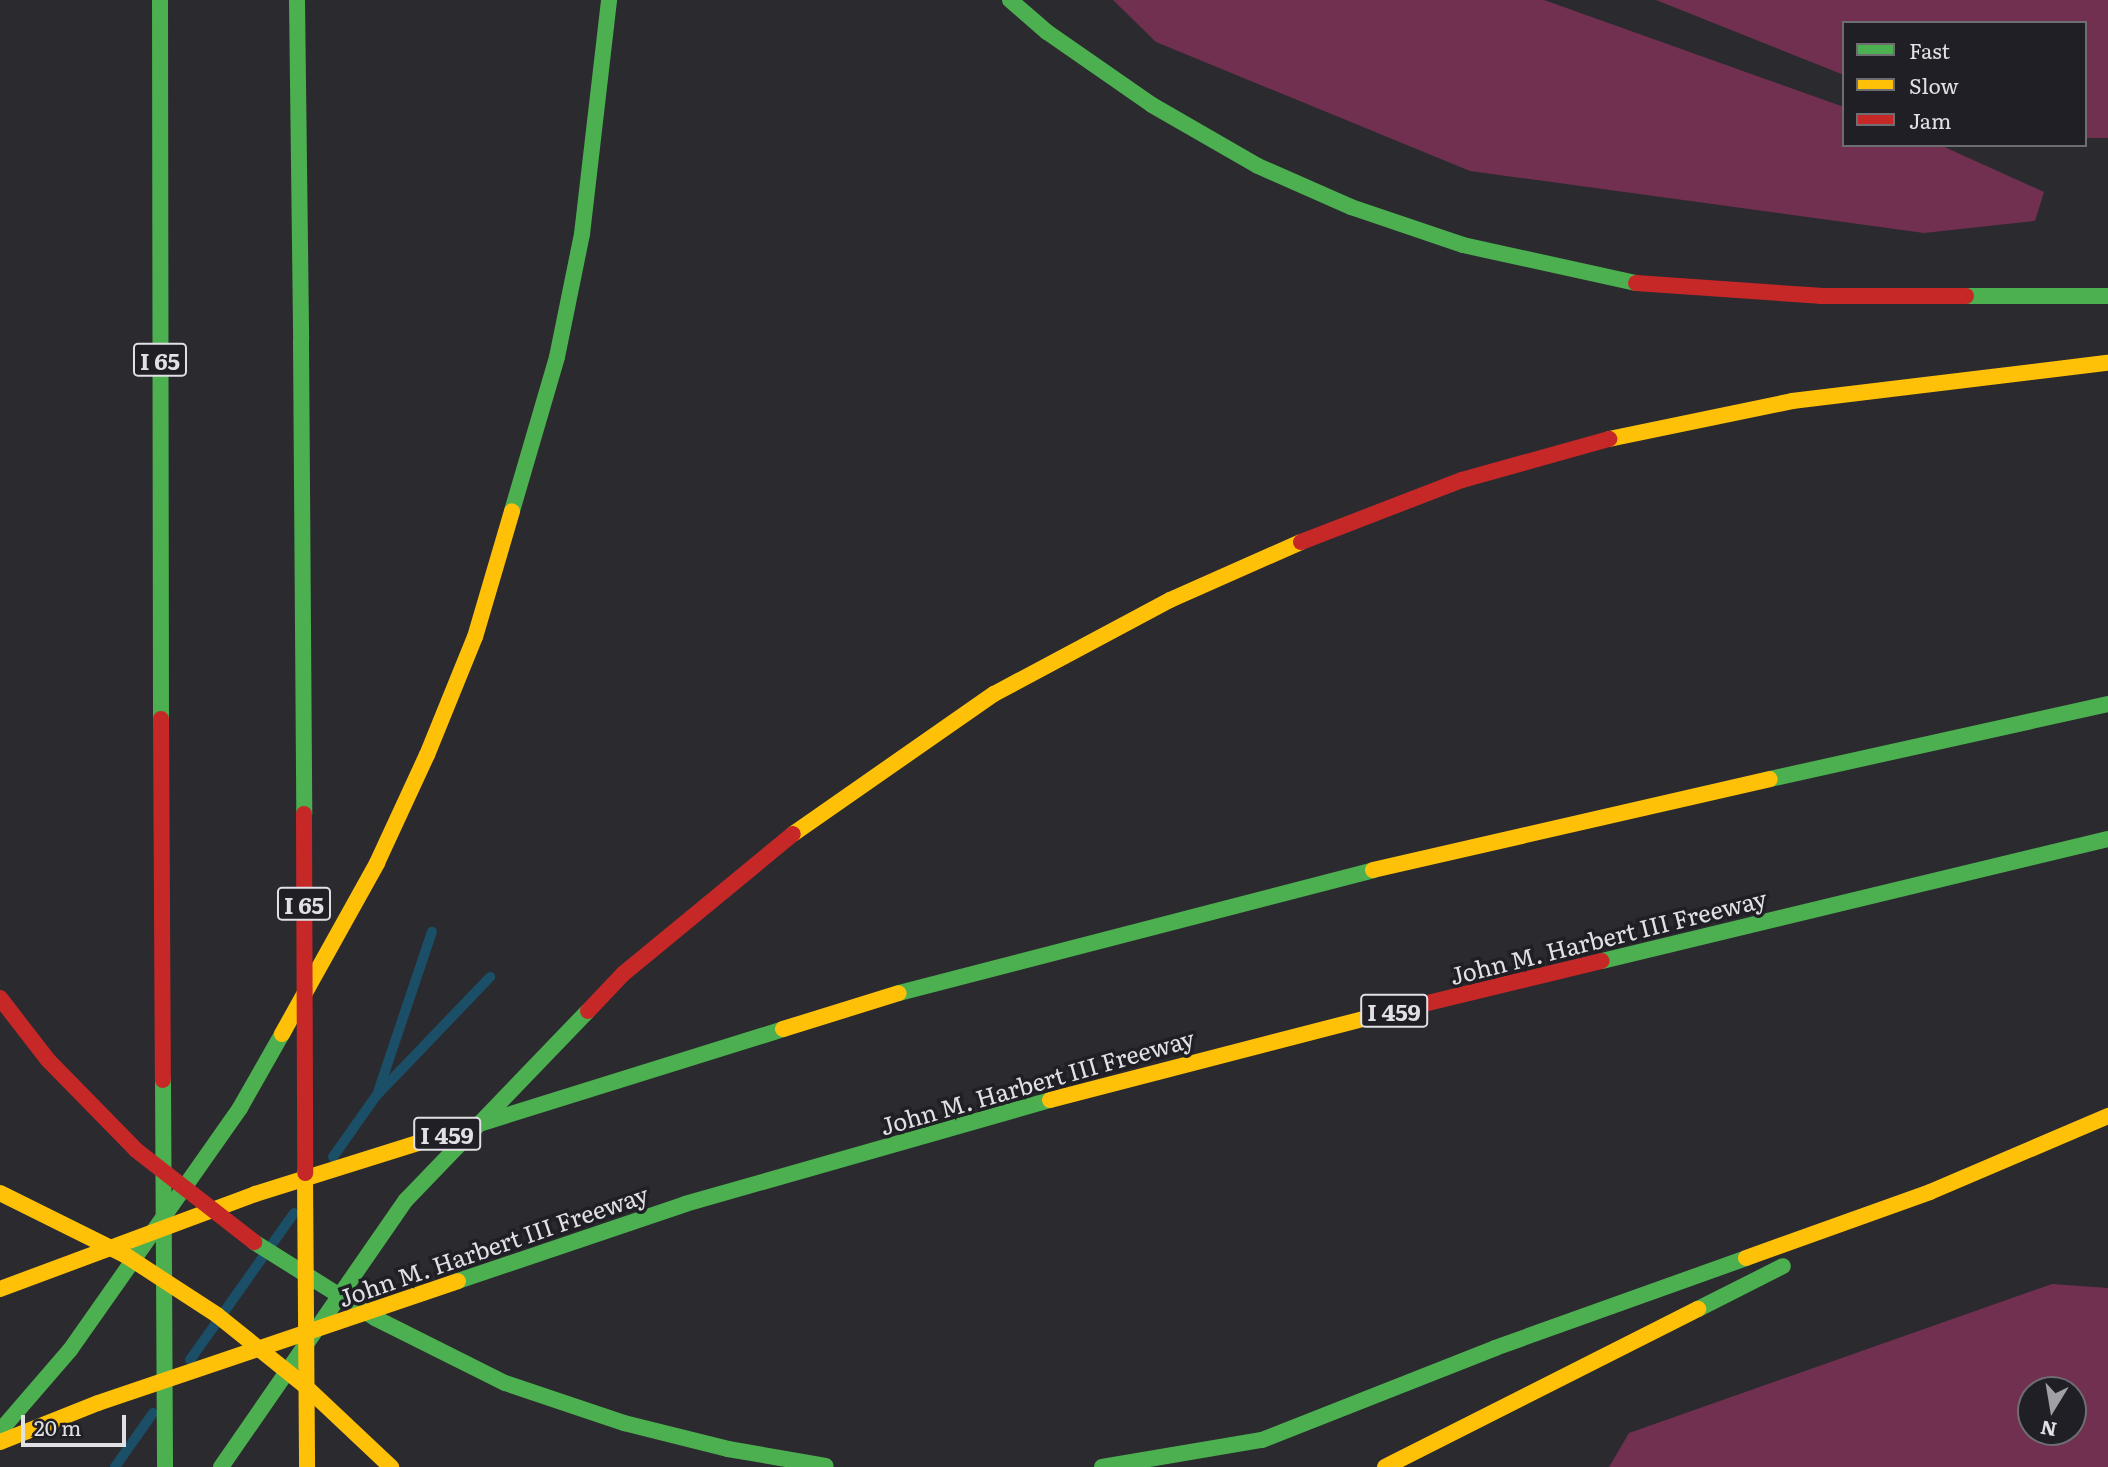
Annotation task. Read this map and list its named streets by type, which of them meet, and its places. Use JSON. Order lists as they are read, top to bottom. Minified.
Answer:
{"streets":{"highway":["I 65","John M. Harbert III Freeway","I 459"]},"legend":["Fast","Slow","Jam"],"scale_bar":"20 m","north":"bottom"}
